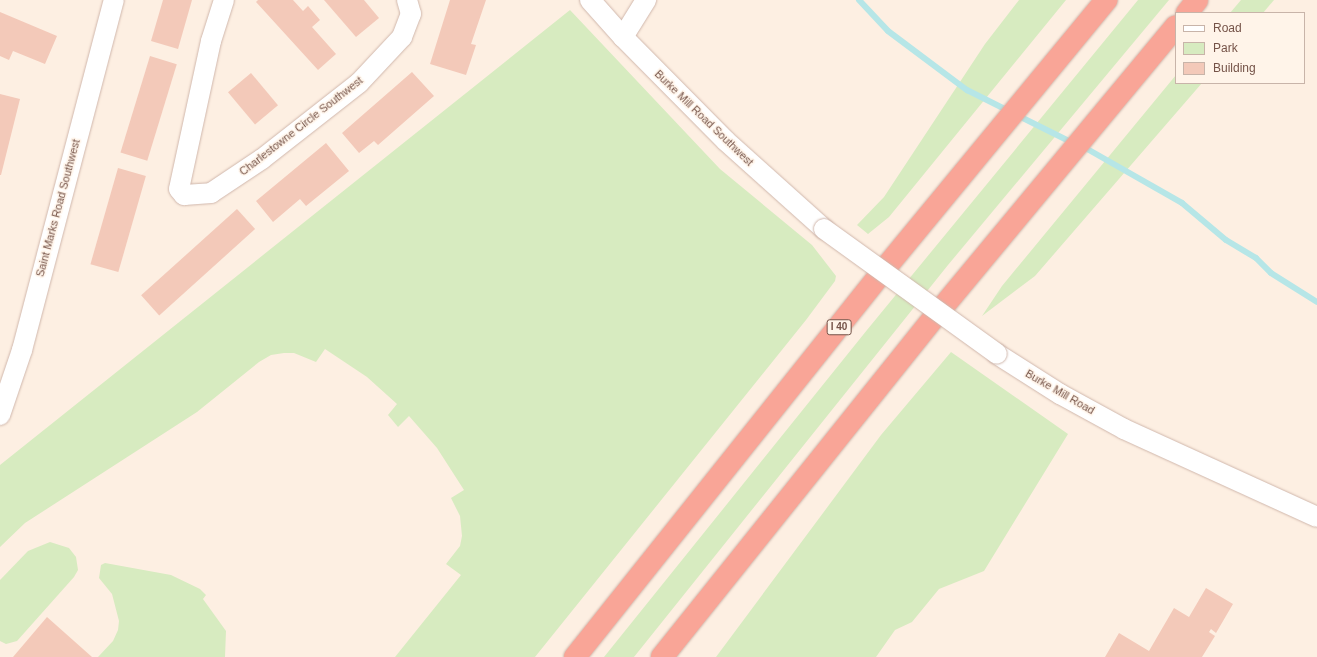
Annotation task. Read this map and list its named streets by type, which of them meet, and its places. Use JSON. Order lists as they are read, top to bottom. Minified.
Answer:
{"streets":{"highway":["I 40"],"street":["Burke Mill Road Southwest","Charlestowne Circle Southwest","Saint Marks Road Southwest","Burke Mill Road"]},"crossings":[["Burke Mill Road Southwest","Burke Mill Road"]],"legend":["Road","Park","Building"]}
